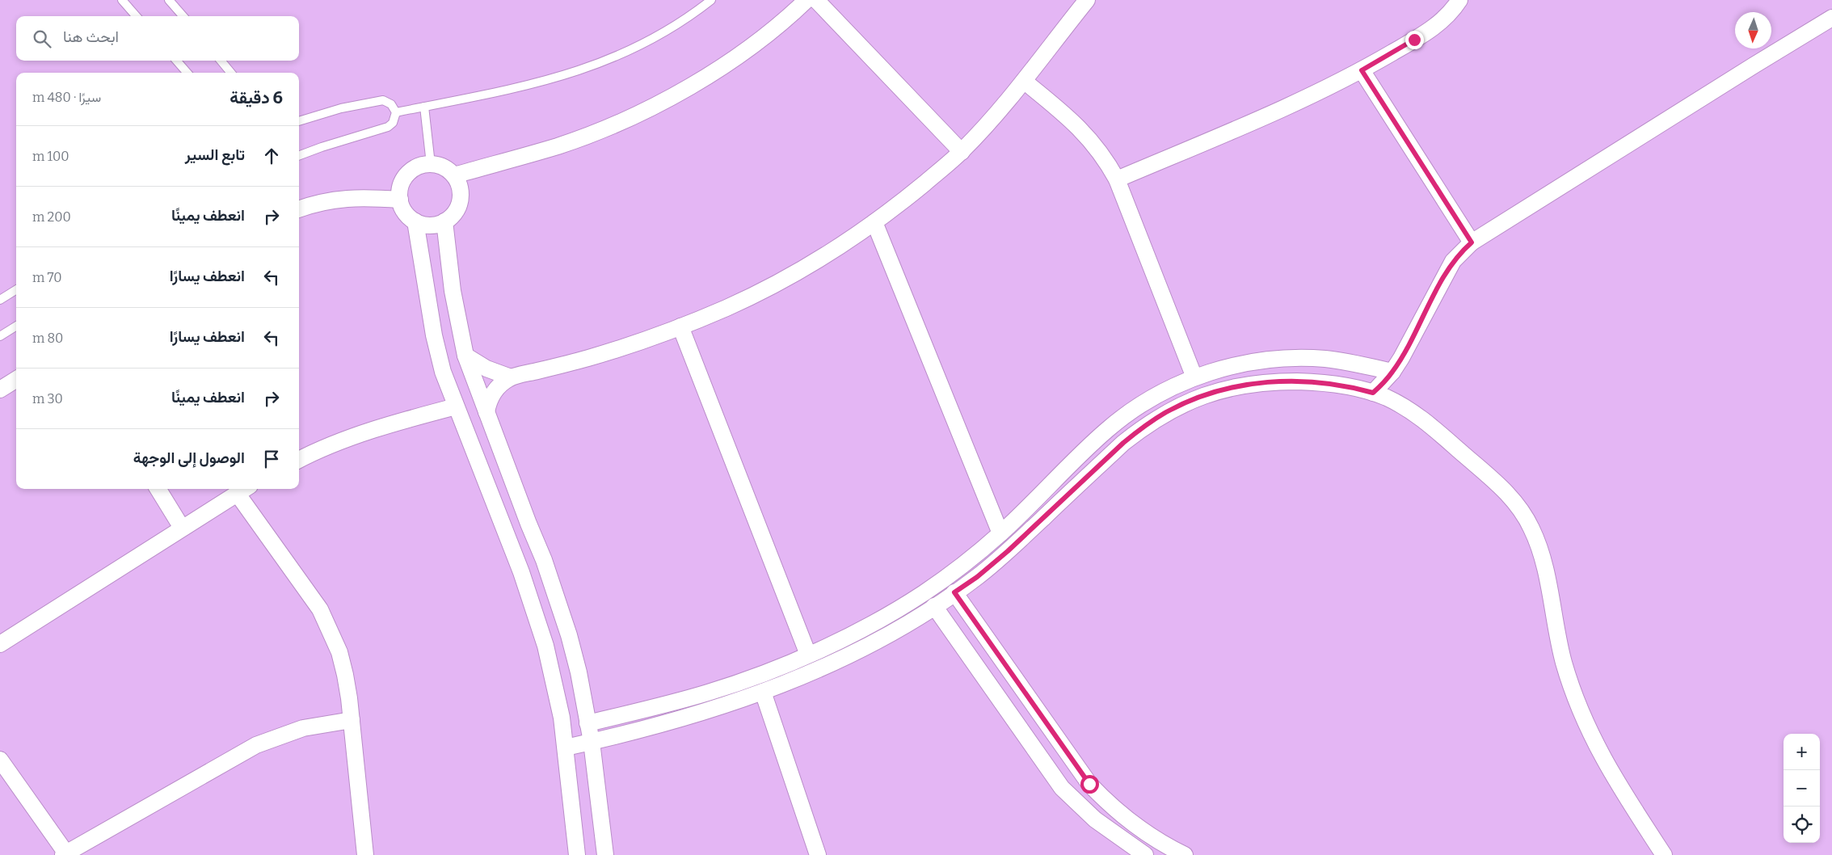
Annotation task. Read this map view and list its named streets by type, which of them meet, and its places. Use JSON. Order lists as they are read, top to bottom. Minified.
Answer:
{"north":"bottom","page":{"search":"ابحث هنا","heading":["6 دقيقة","سيرًا · 480 m"],"list":[["تابع السير","100 m"],["انعطف يمينًا","200 m"],["انعطف يسارًا","70 m"],["انعطف يسارًا","80 m"],["انعطف يمينًا","30 m"],"الوصول إلى الوجهة"],"map_buttons":["+","−"]}}
